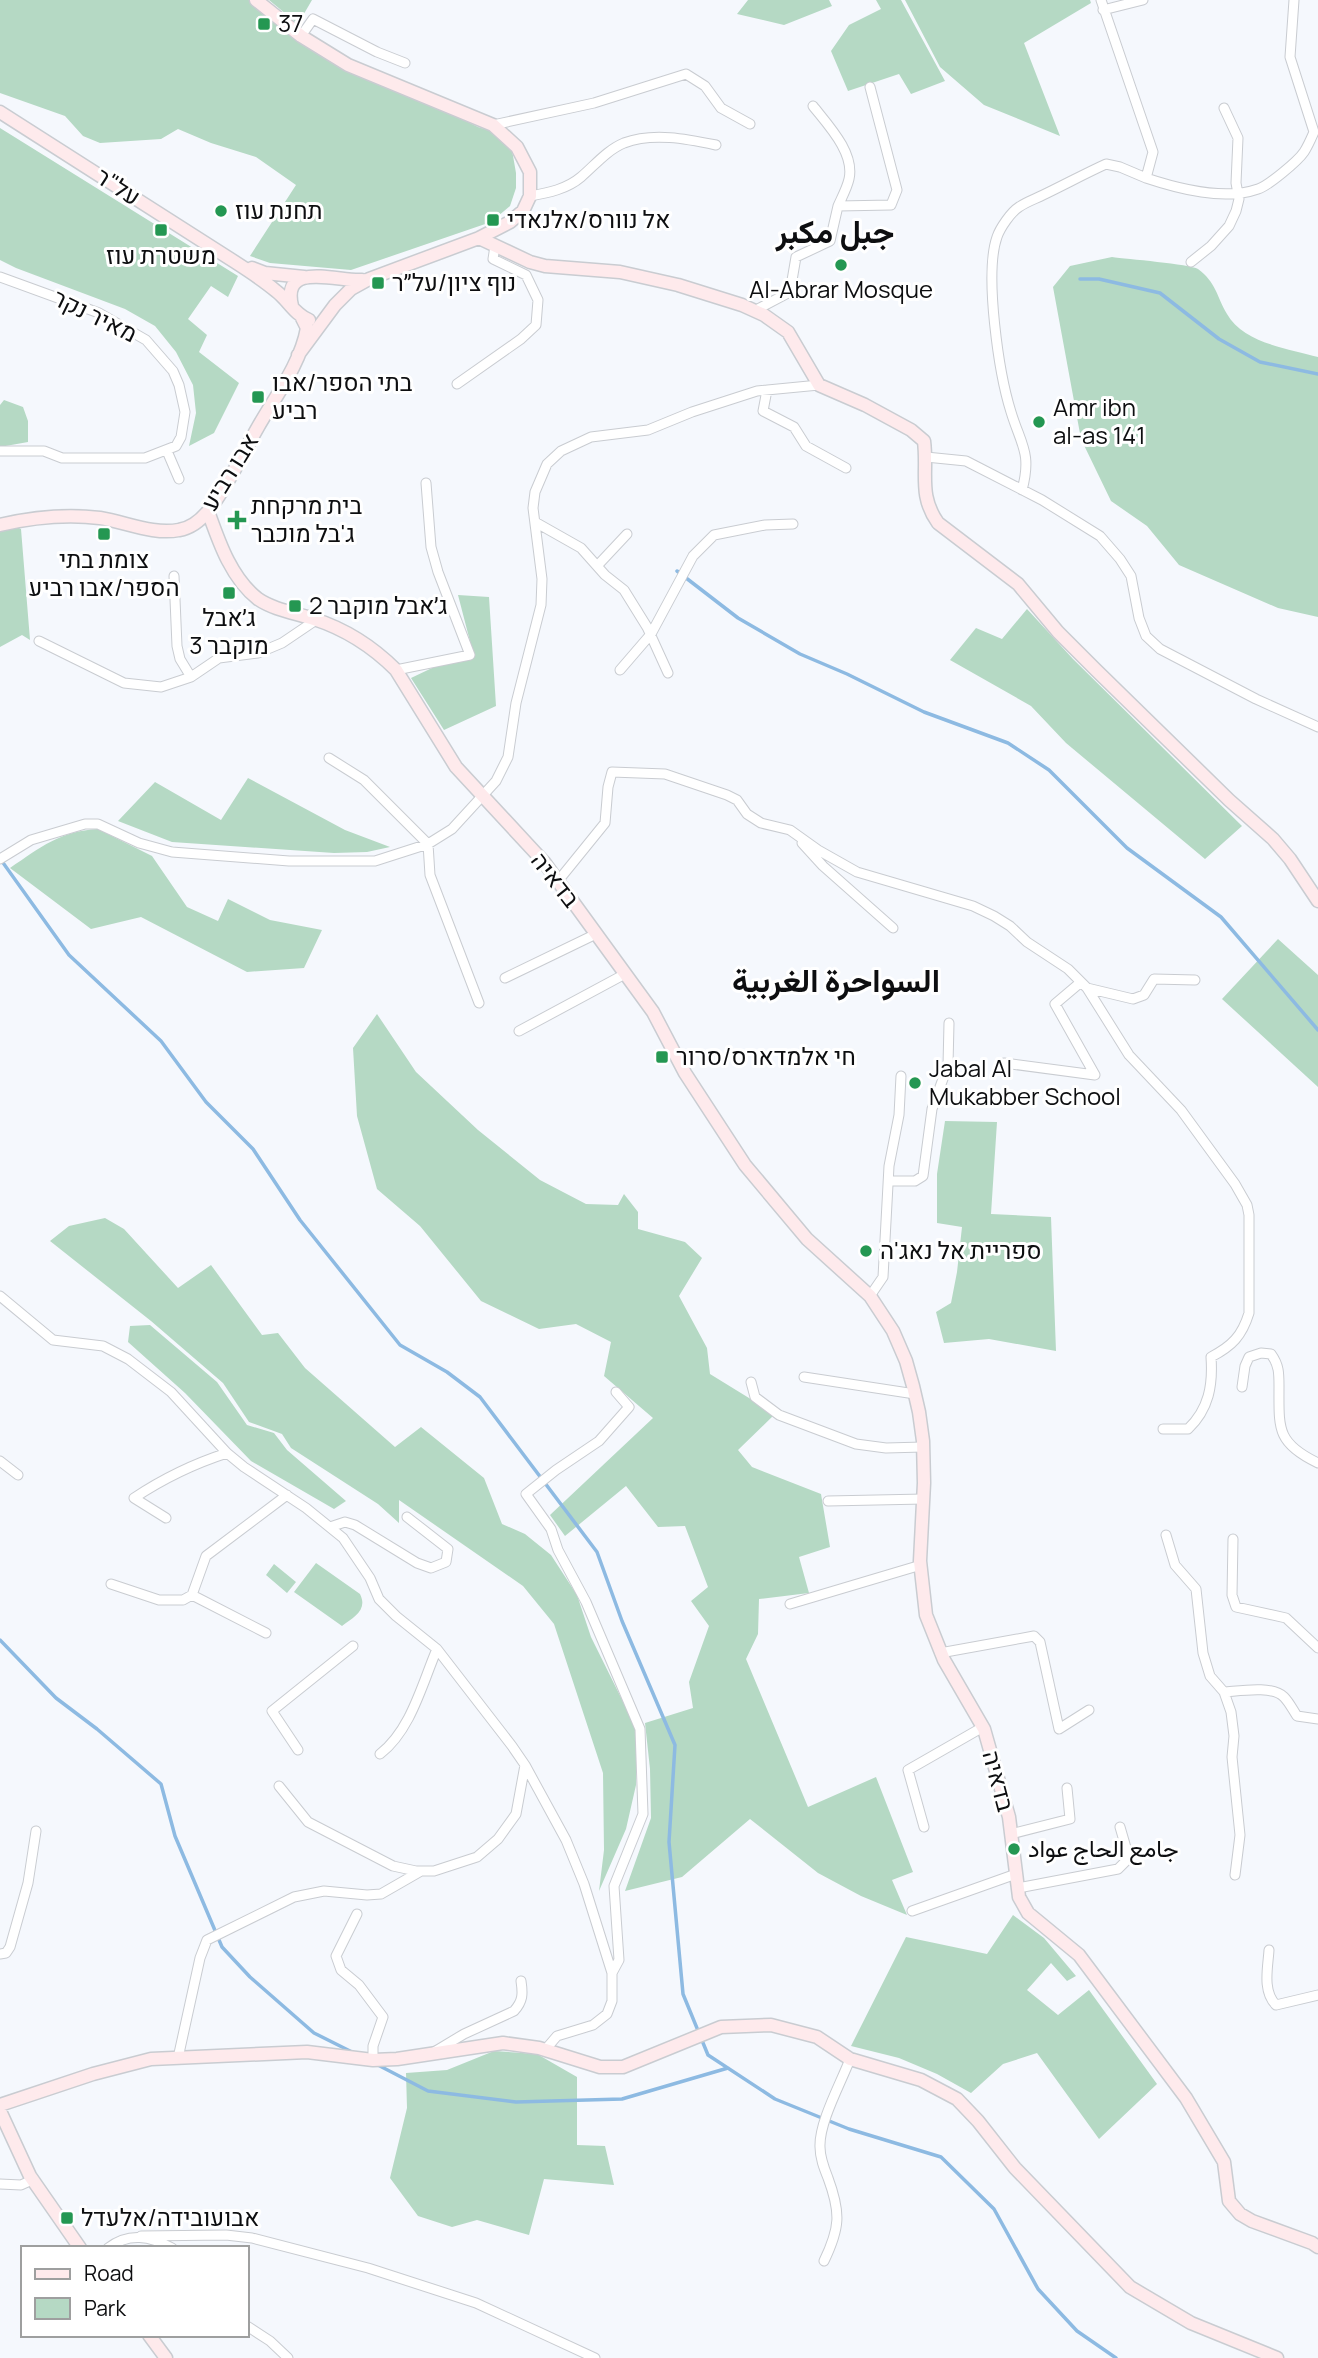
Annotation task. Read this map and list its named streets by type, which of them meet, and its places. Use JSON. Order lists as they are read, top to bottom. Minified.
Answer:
{"streets":{"street":["על\"ר","מאיר נקר","אבו רביע","בדאיה"]},"crossings":[["על\"ר","אבו רביע"],["אבו רביע","בדאיה"]],"districts":["جبل مكبر","السواحرة الغربية"],"places":{"transit":["37","אל נוורס/אלנאדי","משטרת עוז","נוף ציון/על״ר","בתי הספר/אבו רביע","צומת בתי הספר/אבו רביע","ג׳אבל מוקבר 3","ג׳אבל מוקבר 2","חי אלמדארס/סרור","אבועובידה/אלעדל"],"other":["תחנת עוז","Al-Abrar Mosque","Amr ibn al-as 141","Jabal Al Mukabber School","ספריית אל נאג'ה","جامع الحاج عواد"],"health":["בית מרקחת ג'בל מוכבר"]},"legend":["Road","Park"]}
